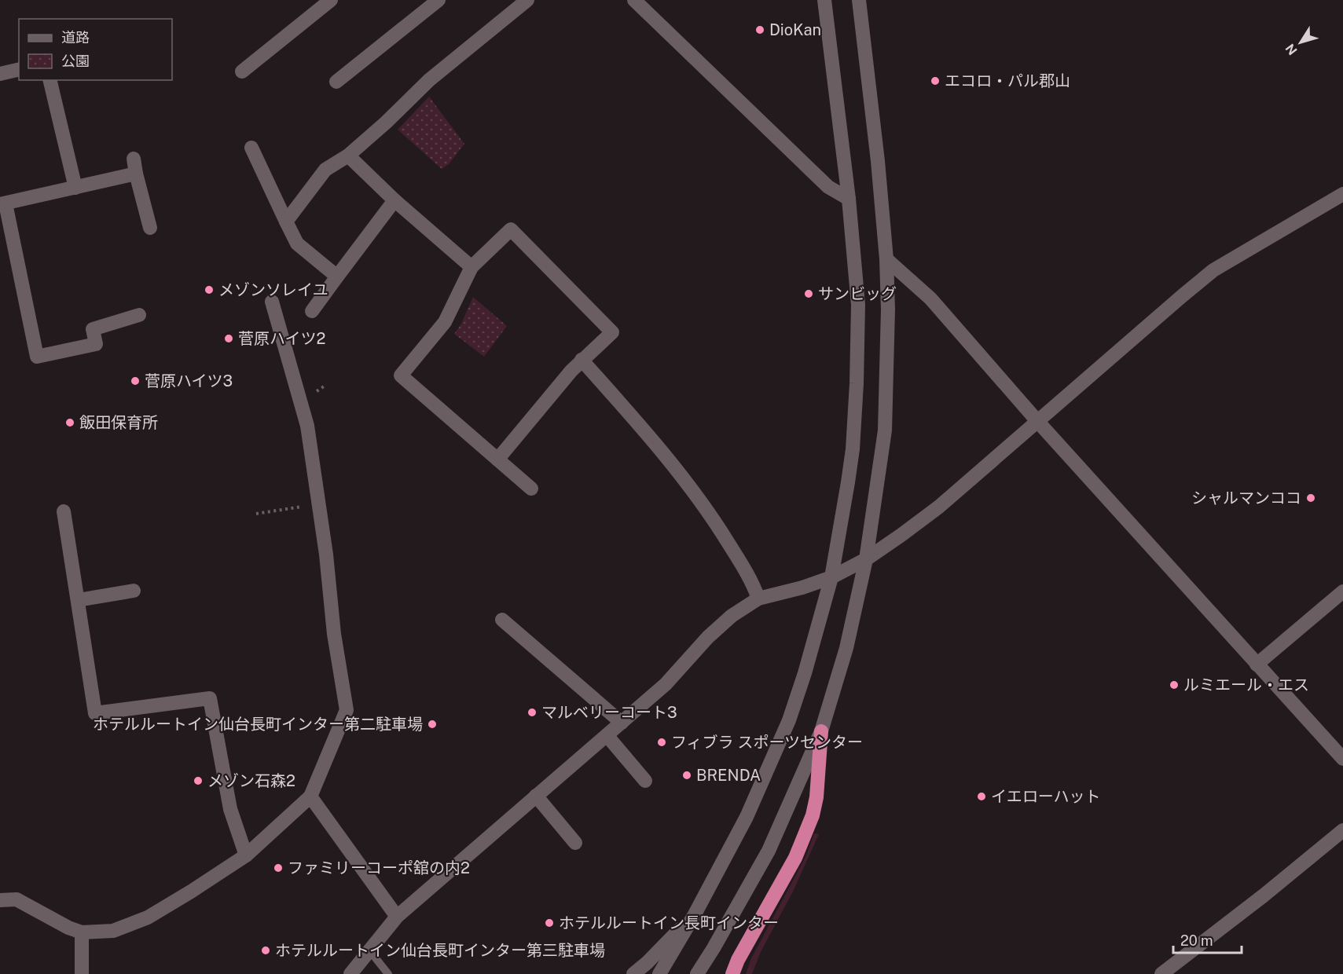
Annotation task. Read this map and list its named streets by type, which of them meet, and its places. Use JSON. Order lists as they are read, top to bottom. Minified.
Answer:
{"places":["DioKan","エコロ・パル郡山","メゾンソレイユ","サンビッグ","菅原ハイツ2","菅原ハイツ3","飯田保育所","シャルマンココ","ルミエール・エス","マルベリーコート3","ホテルルートイン仙台長町インター第二駐車場","フィブラ スポーツセンター","BRENDA","メゾン石森2","イエローハット","ファミリーコーポ舘の内2","ホテルルートイン長町インター","ホテルルートイン仙台長町インター第三駐車場"],"legend":["道路","公園"],"scale_bar":"20 m","north":"bottom left"}
